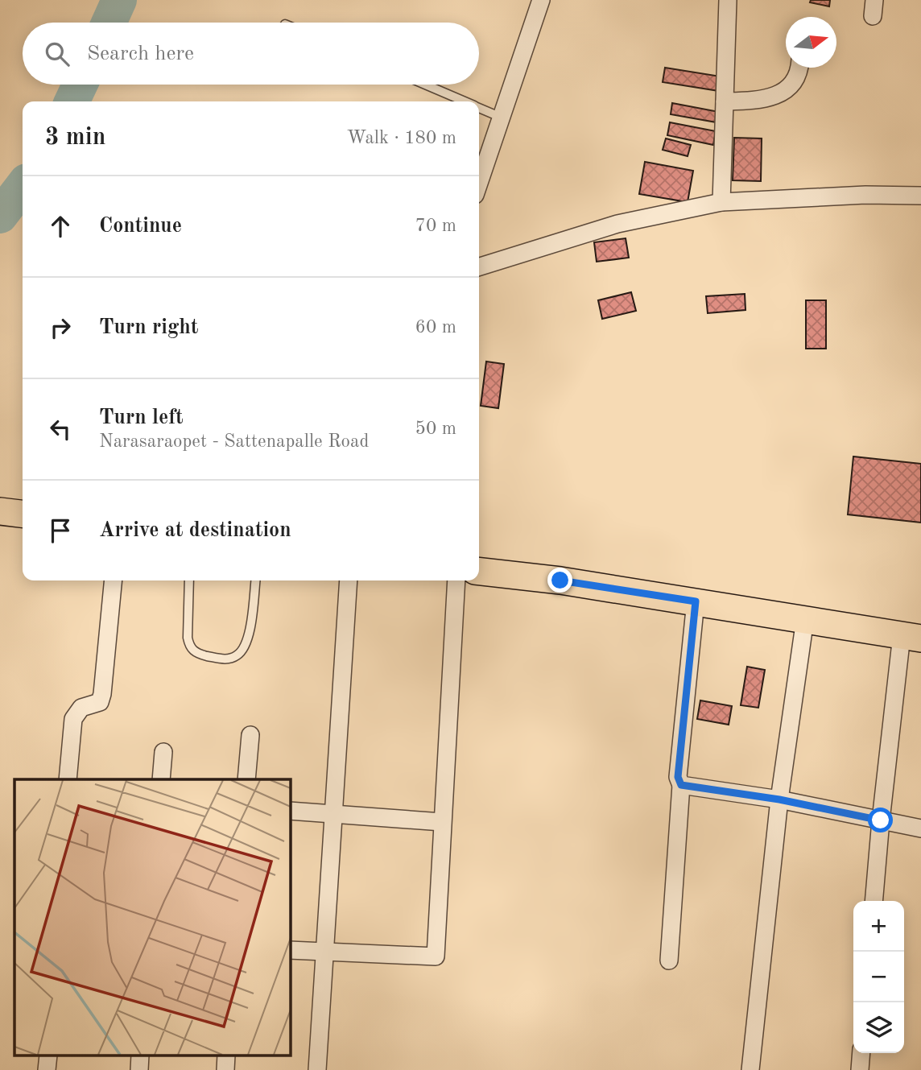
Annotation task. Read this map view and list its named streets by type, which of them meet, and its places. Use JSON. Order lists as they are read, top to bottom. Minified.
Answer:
{"north":"right","page":{"search":"Search here","heading":["3 min","Walk · 180 m"],"list":[["Continue","70 m"],["Turn right","60 m"],["Turn left","Narasaraopet - Sattenapalle Road","50 m"],"Arrive at destination"],"map_buttons":["+","−"]}}
